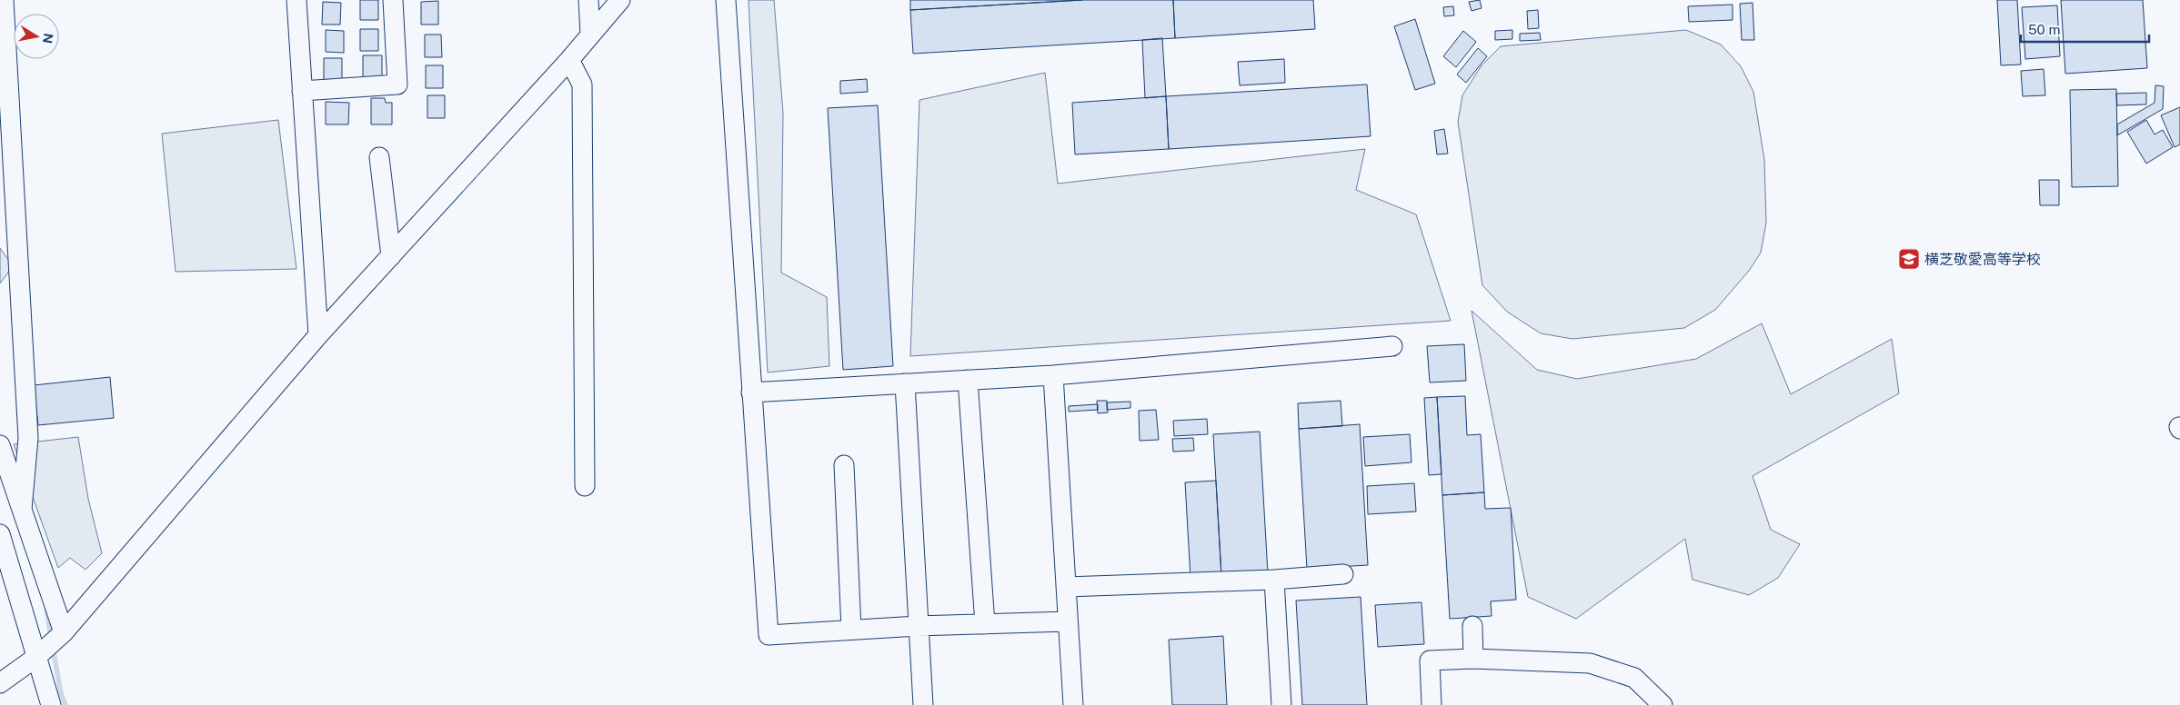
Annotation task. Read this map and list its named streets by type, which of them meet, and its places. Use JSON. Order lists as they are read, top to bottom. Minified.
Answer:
{"places":{"school or university":["横芝敬愛高等学校"]},"scale_bar":"50 m","north":"right"}
